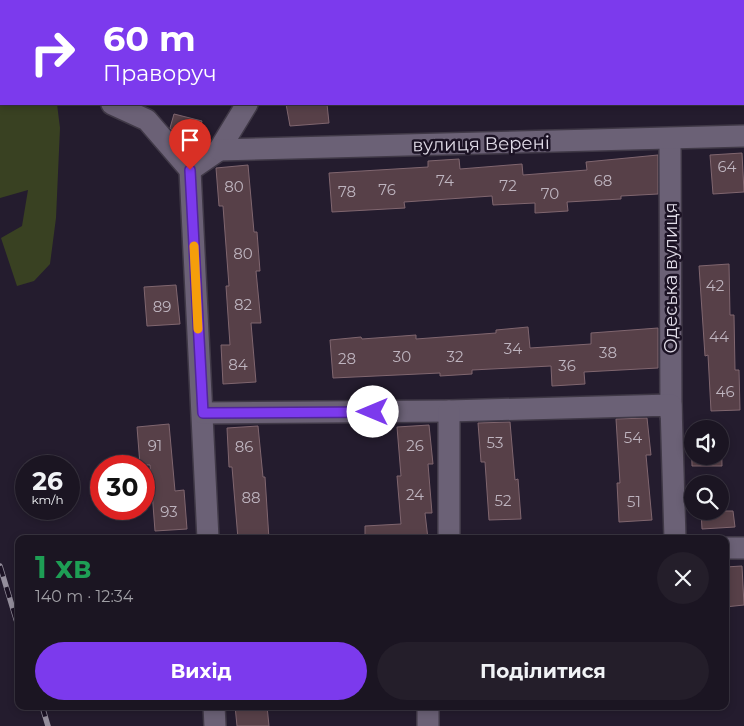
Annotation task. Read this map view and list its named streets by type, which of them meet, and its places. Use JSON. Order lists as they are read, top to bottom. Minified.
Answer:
{"streets":{"street":["вулиця Верені","Одеська вулиця"]},"crossings":[["вулиця Верені","Одеська вулиця"]],"house_numbers":["64","74","68","72","80","76","78","70","80","42","82","89","44","34","38","30","32","28","84","36","46","54","53","91","26","86","24","88","52","51","93"],"page":{"turn":["60 m","Праворуч"],"speed":"26 km/h","limit":"30","heading":["1 хв","140 m · 12:34"],"buttons":["Вихід","Поділитися"]}}
